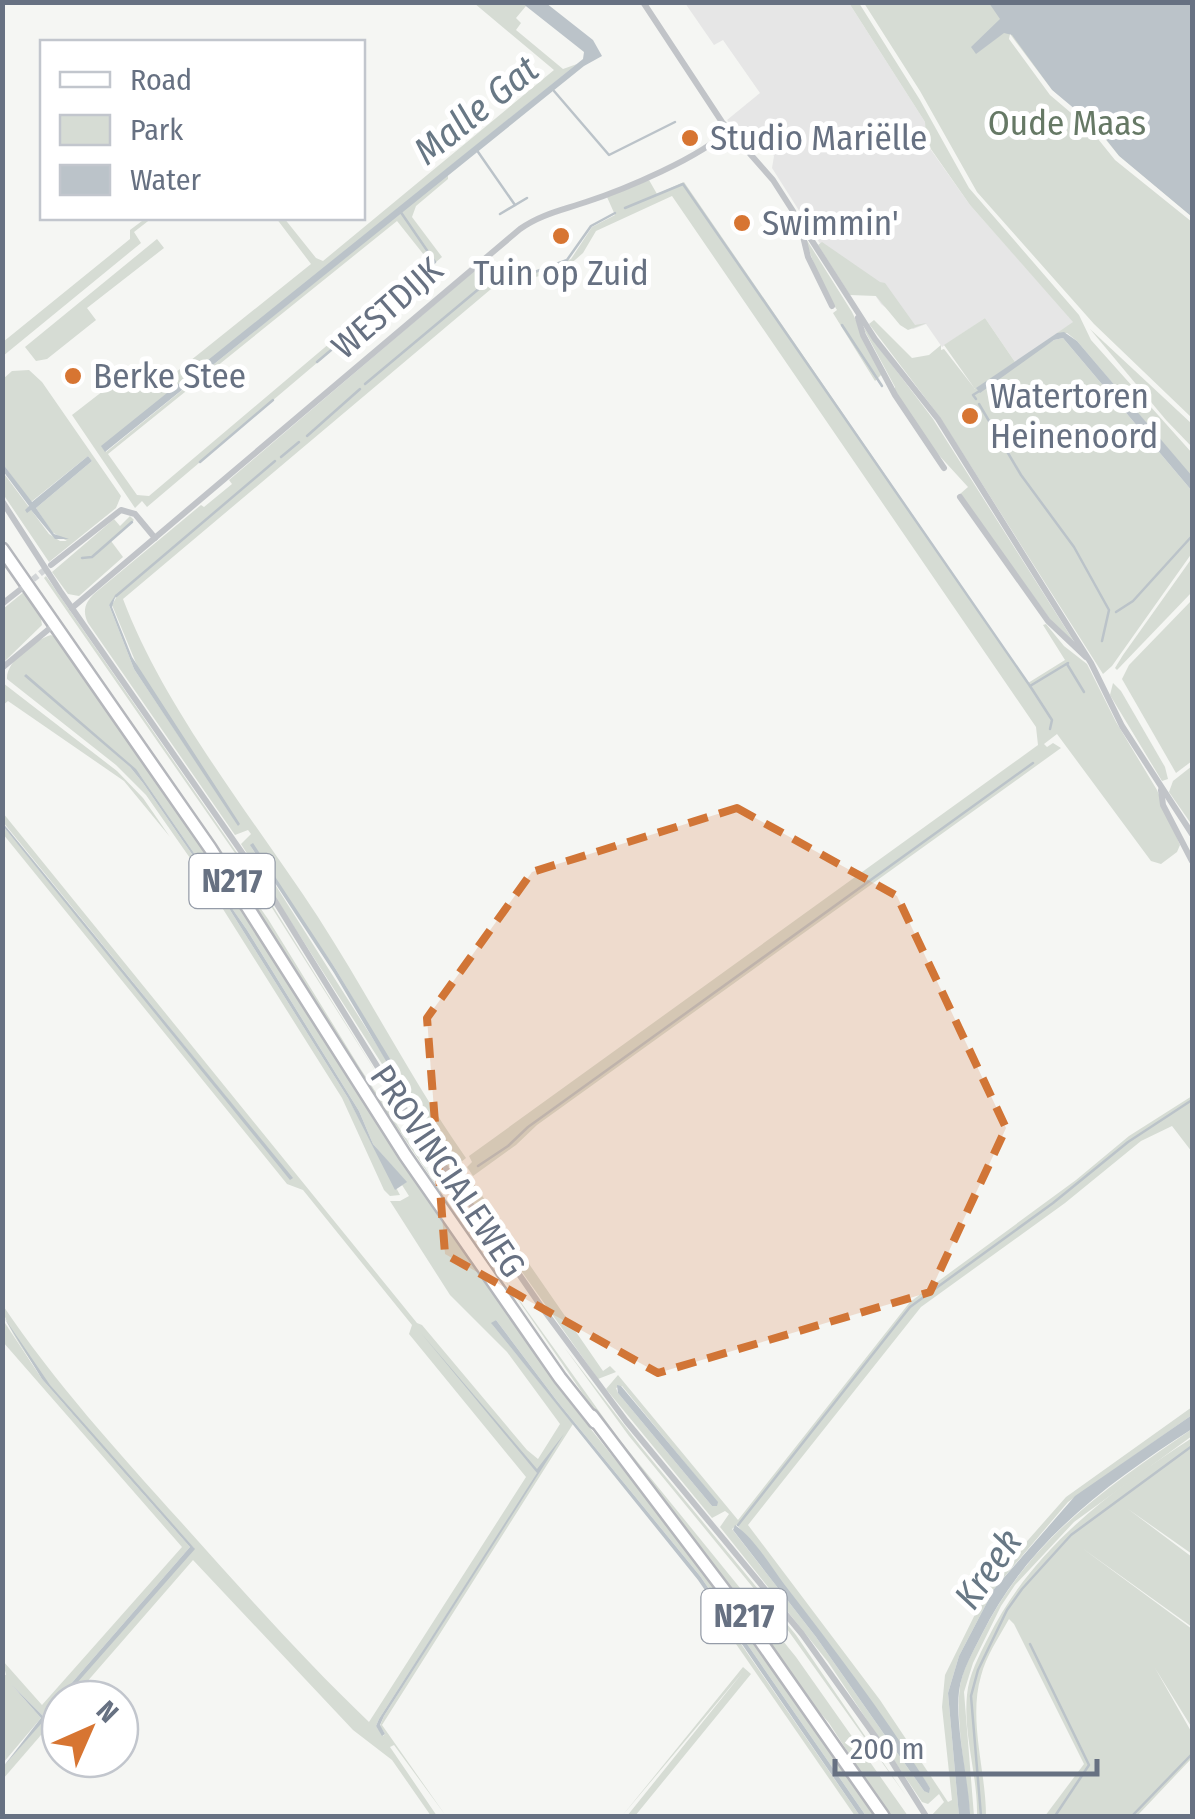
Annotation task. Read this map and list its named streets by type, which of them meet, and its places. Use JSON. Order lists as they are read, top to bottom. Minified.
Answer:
{"streets":{"main road":["N217","PROVINCIALEWEG"],"street":["WESTDIJK"]},"crossings":[["WESTDIJK","PROVINCIALEWEG"]],"water":["Malle Gat","Kreek"],"parks":["Oude Maas"],"places":["Studio Mariëlle","Swimmin'","Tuin op Zuid","Berke Stee","Watertoren Heinenoord"],"legend":["Road","Park","Water"],"scale_bar":"200 m","north":"top right"}
